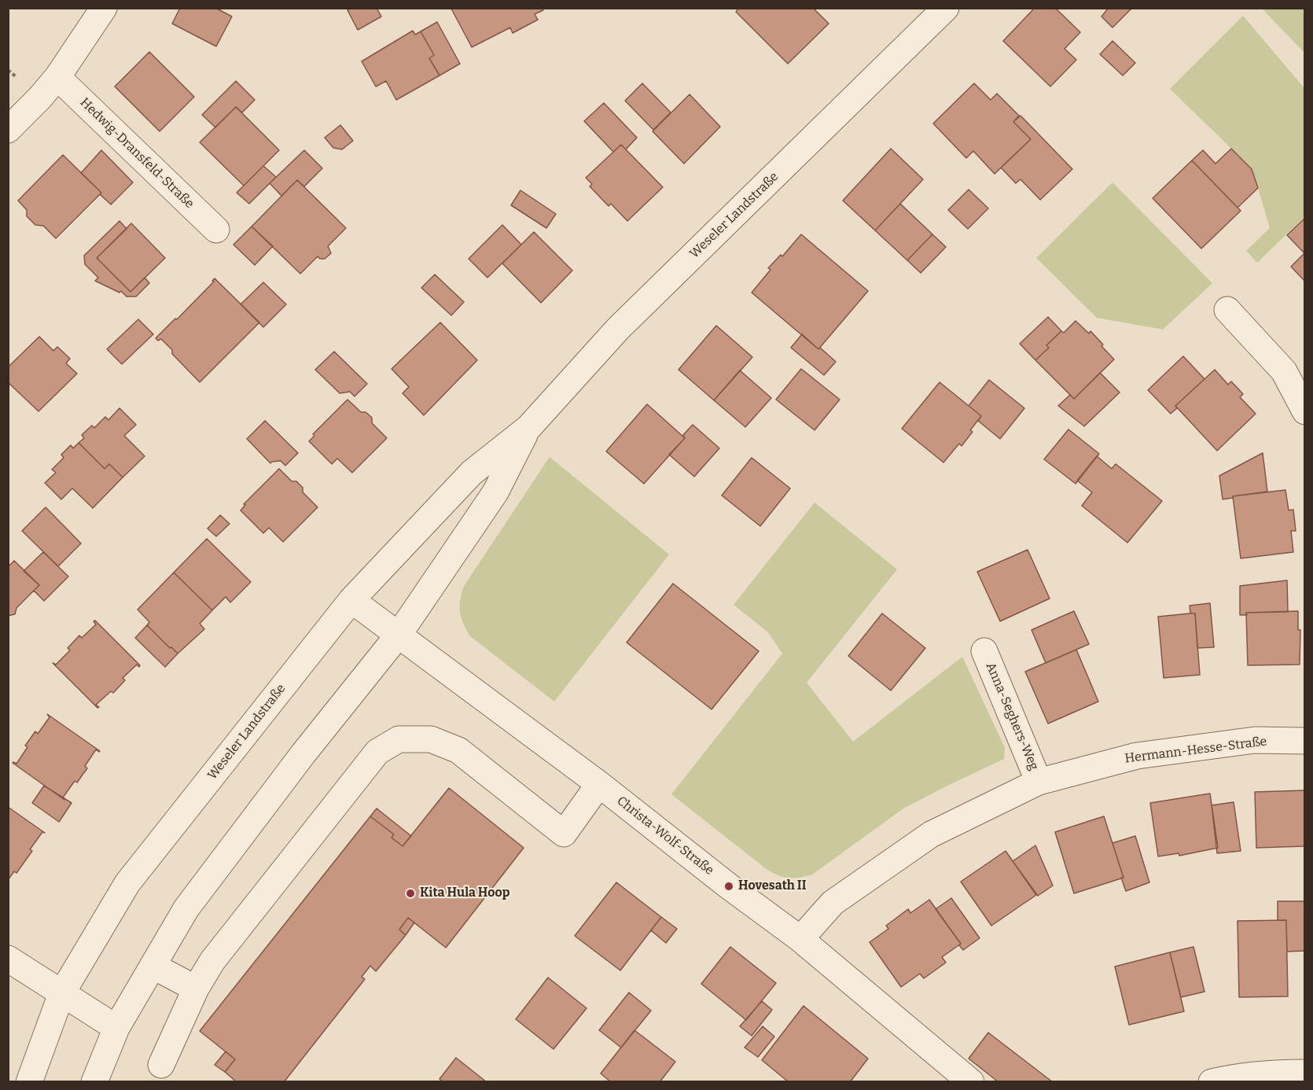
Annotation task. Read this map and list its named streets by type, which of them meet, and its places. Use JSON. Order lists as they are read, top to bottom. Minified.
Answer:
{"streets":{"street":["Hedwig-Dransfeld-Straße","Weseler Landstraße","Anna-Seghers-Weg","Hermann-Hesse-Straße","Christa-Wolf-Straße"]},"crossings":[["Weseler Landstraße","Christa-Wolf-Straße"],["Anna-Seghers-Weg","Hermann-Hesse-Straße"],["Hermann-Hesse-Straße","Christa-Wolf-Straße"]],"places":["Hovesath II","Kita Hula Hoop"]}
